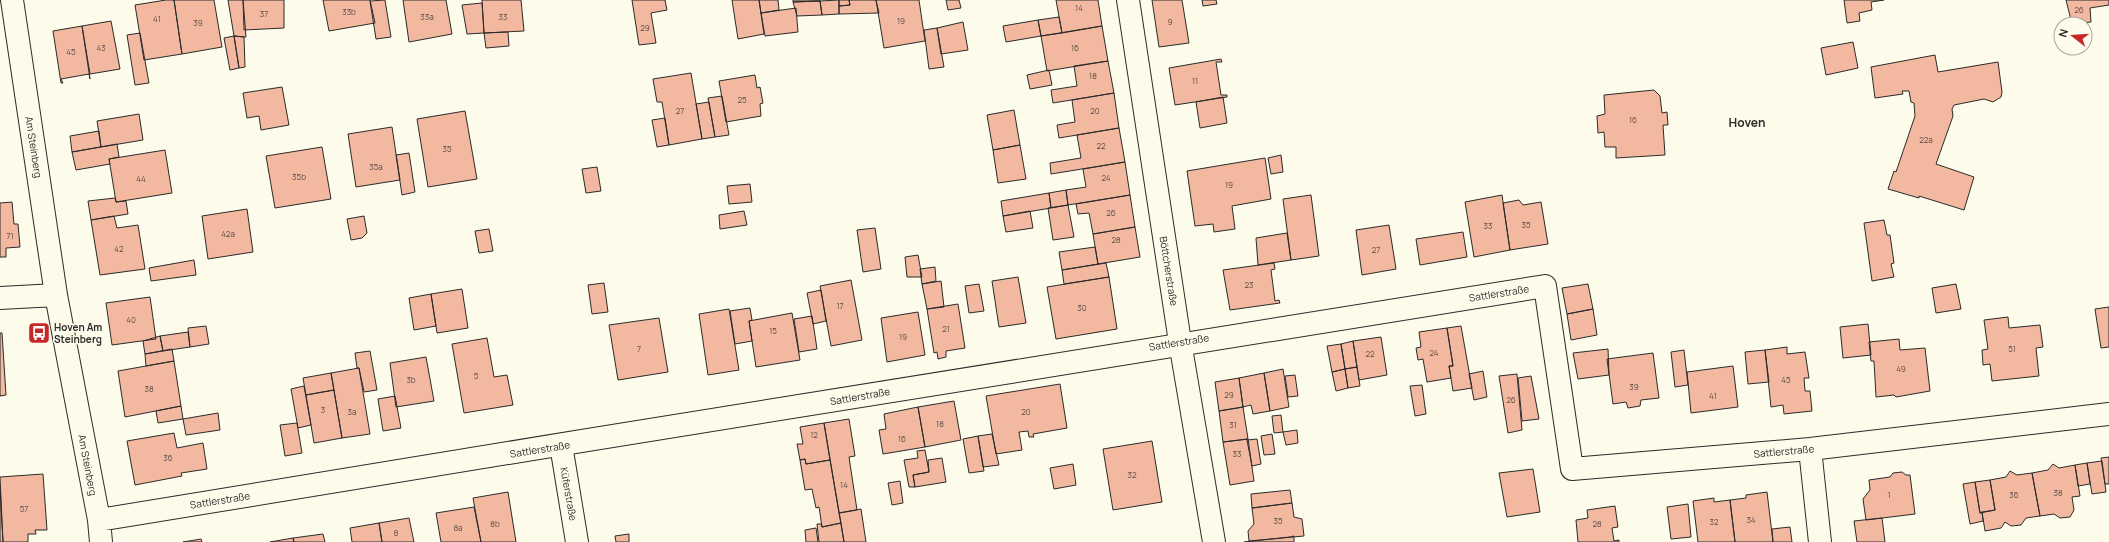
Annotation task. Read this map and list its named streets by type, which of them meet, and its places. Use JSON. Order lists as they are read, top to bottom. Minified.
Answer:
{"streets":{"street":["Am Steinberg","Böttcherstraße","Sattlerstraße","Küferstraße"]},"crossings":[["Am Steinberg","Sattlerstraße"],["Böttcherstraße","Sattlerstraße"],["Sattlerstraße","Küferstraße"]],"districts":["Hoven"],"places":{"bus stop":["Hoven Am Steinberg"]},"house_numbers":["14","26","33b","37","33a","33","41","19","9","39","29","43","16","45","18","11","25","27","20","16","22a","22","35","35a","35b","24","44","19","26","35","33","42a","71","28","42","27","23","17","30","40","21","15","19","7","51","24","22","49","5","3b","45","39","38","29","41","26","3","3a","20","18","31","12","16","33","36","32","14","38","1","36","57","34","35","32","8b","28","8a","8"],"north":"left"}
